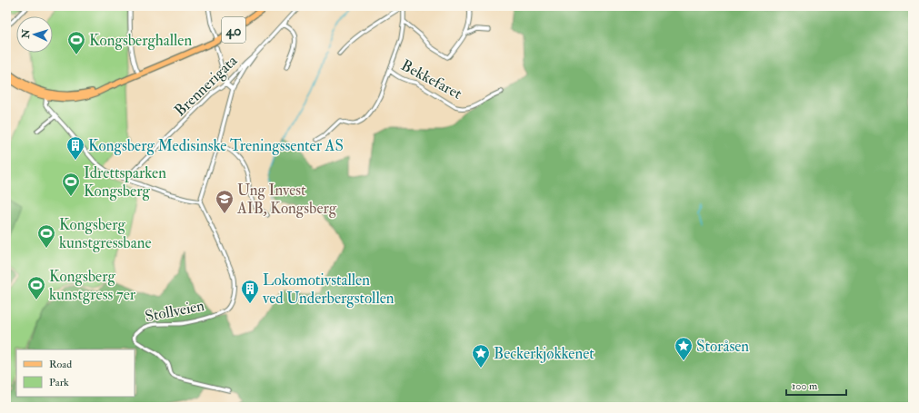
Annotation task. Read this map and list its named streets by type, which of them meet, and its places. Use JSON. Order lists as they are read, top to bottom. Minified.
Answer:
{"streets":{"main road":["40"],"street":["Bekkefaret","Brennerigata","Stollveien"]},"places":{"sports":["Kongsberghallen","Idrettsparken Kongsberg","Kongsberg kunstgressbane","Kongsberg kunstgress 7er"],"building":["Kongsberg Medisinske Treningssenter AS","Lokomotivstallen ved Underbergstollen"],"school or university":["Ung Invest AIB, Kongsberg"],"place":["Storåsen","Beckerkjøkkenet"]},"legend":["Road","Park"],"scale_bar":"100 m","north":"left"}
